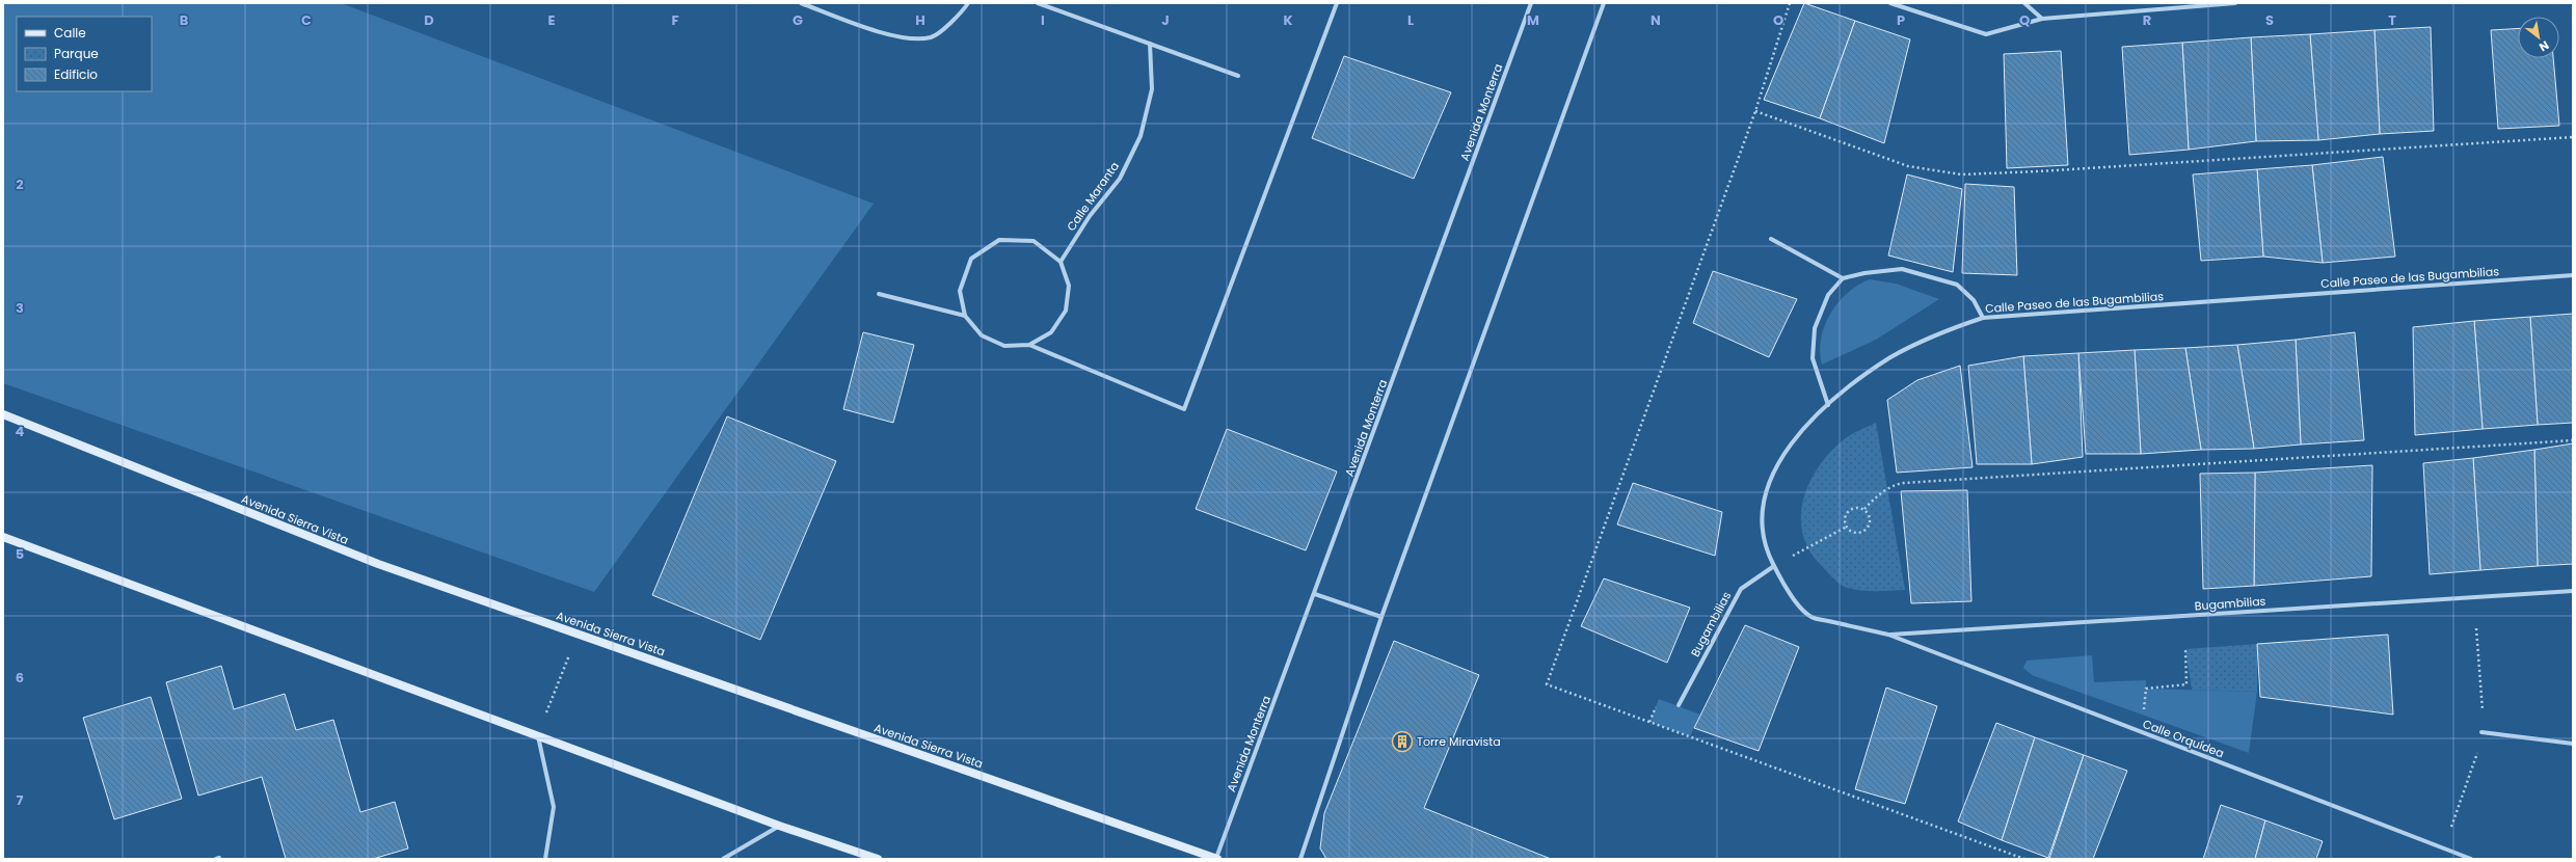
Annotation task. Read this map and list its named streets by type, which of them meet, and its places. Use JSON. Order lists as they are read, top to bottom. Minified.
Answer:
{"streets":{"main road":["Avenida Sierra Vista"],"street":["Avenida Monterra","Calle Maranta","Calle Paseo de las Bugambilias","Bugambilias","Calle Orquídea"]},"crossings":[["Avenida Monterra","Avenida Sierra Vista"],["Calle Paseo de las Bugambilias","Bugambilias"],["Calle Paseo de las Bugambilias","Calle Orquídea"],["Bugambilias","Calle Orquídea"]],"places":{"building":["Torre Miravista"]},"legend":["Calle","Parque","Edificio"],"north":"bottom right","grid":{"columns":["B","C","D","E","F","G","H","I","J","K","L","M","N","O","P","Q","R","S","T"],"rows":["2","3","4","5","6","7"]}}
